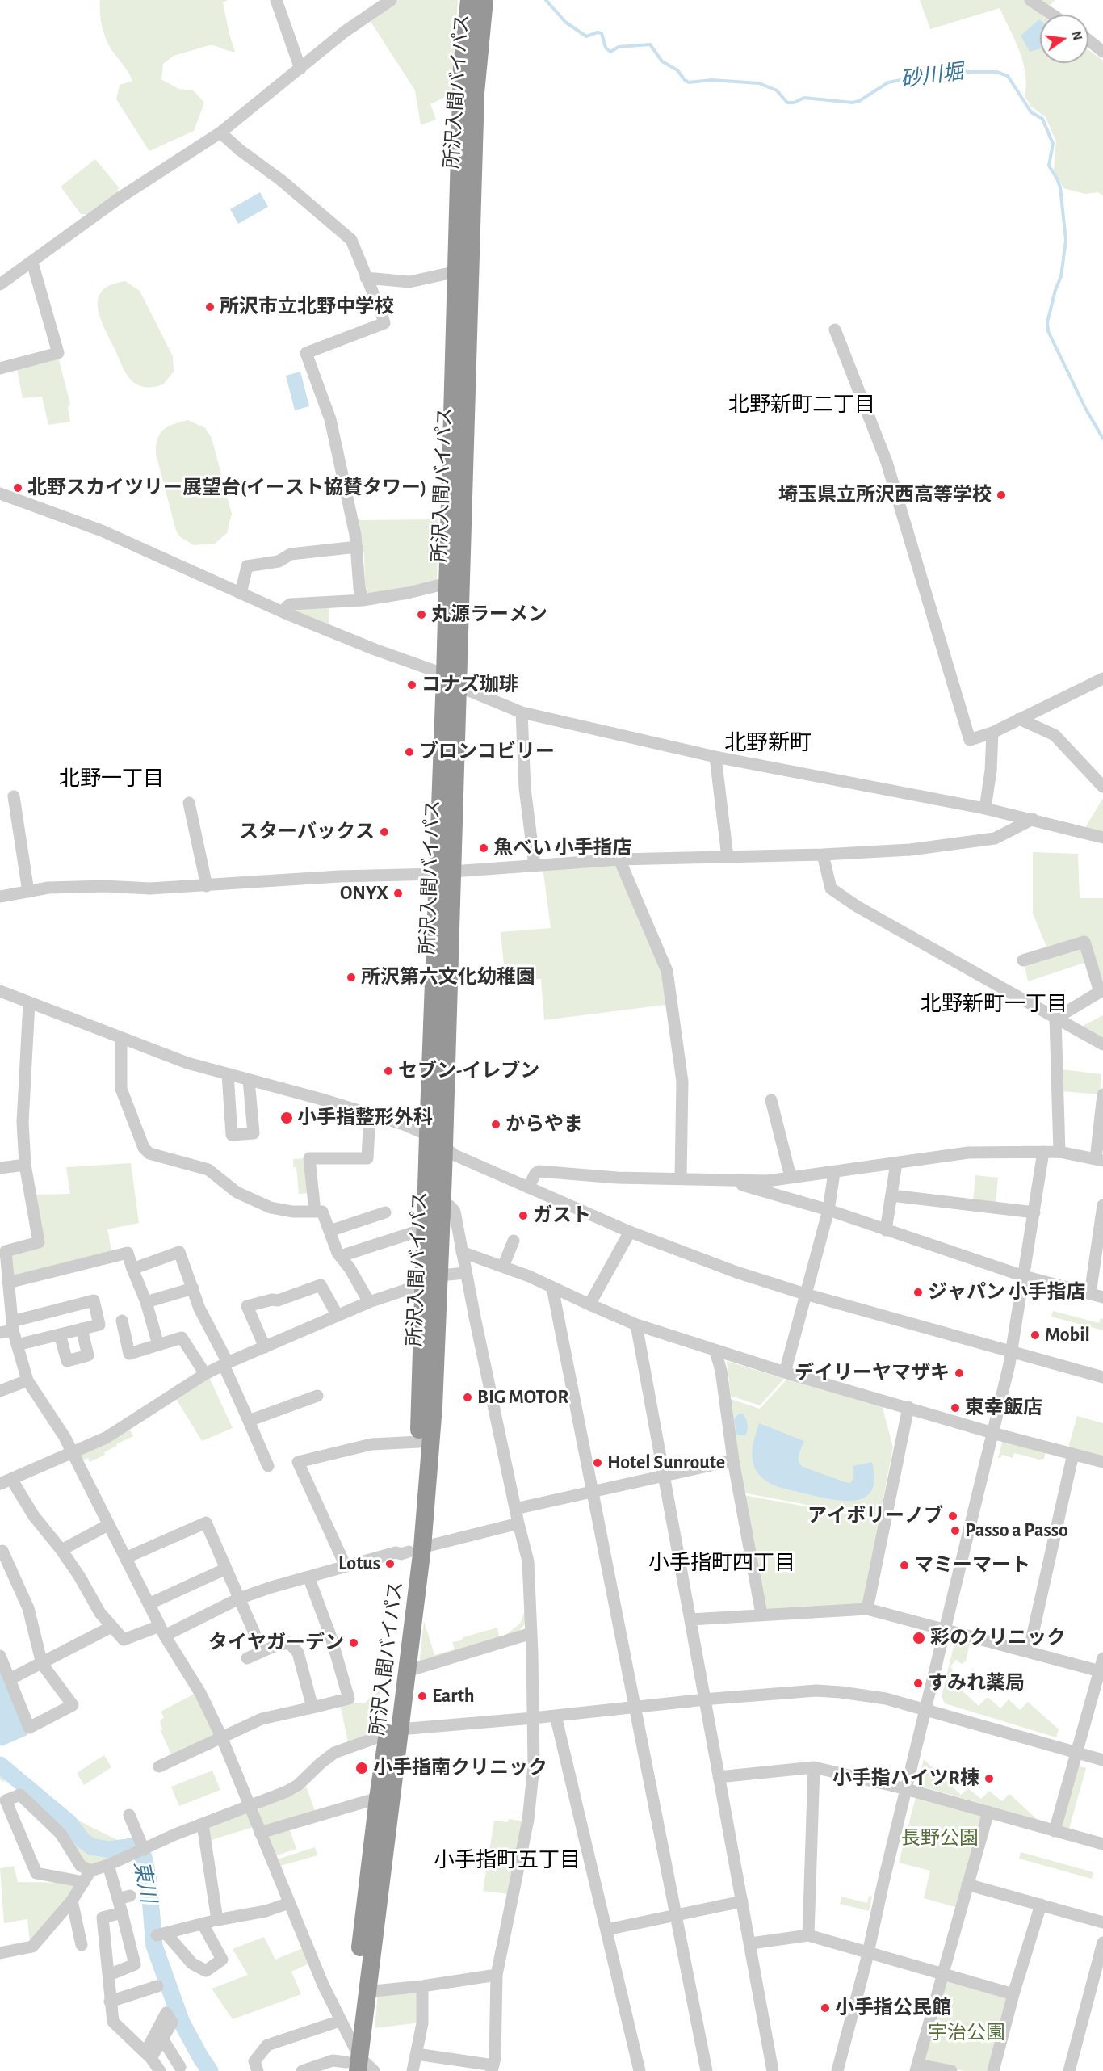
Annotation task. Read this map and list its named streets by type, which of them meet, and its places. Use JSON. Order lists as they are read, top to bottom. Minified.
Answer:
{"streets":{"highway":["所沢入間バイパス"]},"districts":["北野新町二丁目","北野新町","北野一丁目","北野新町一丁目","小手指町四丁目","小手指町五丁目"],"water":["砂川堀","東川"],"parks":["長野公園","宇治公園"],"places":["所沢市立北野中学校","北野スカイツリー展望台(イースト協賛タワー)","埼玉県立所沢西高等学校","丸源ラーメン","コナズ珈琲","ブロンコビリー","スターバックス","魚べい 小手指店","ONYX","所沢第六文化幼稚園","セブン-イレブン","小手指整形外科","からやま","ガスト","ジャパン 小手指店","Mobil","デイリーヤマザキ","BIG MOTOR","東幸飯店","Hotel Sunroute","アイボリーノブ","Passo a Passo","Lotus","マミーマート","彩のクリニック","タイヤガーデン","すみれ薬局","Earth","小手指南クリニック","小手指ハイツR棟","小手指公民館"],"north":"right"}
